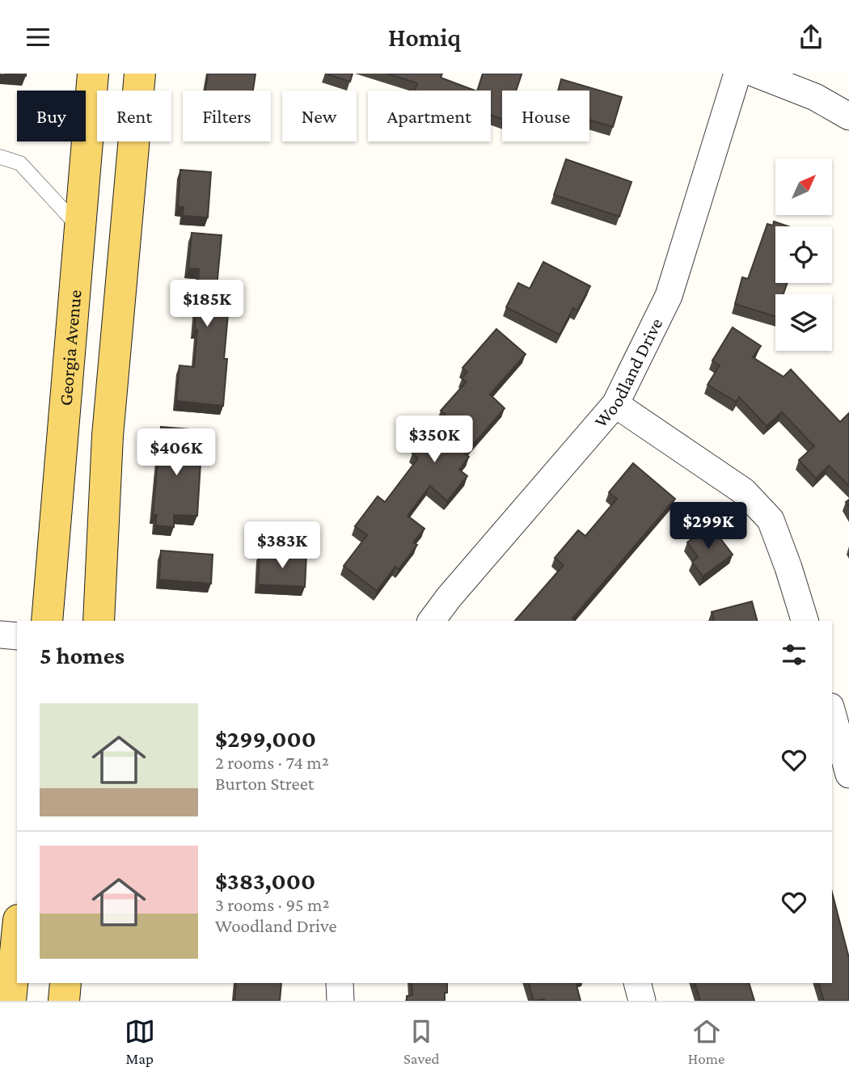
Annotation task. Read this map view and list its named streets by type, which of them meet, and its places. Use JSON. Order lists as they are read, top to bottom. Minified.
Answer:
{"streets":{"main road":["Georgia Avenue"],"street":["Woodland Drive"]},"north":"top right","page":{"header":"Homiq","chip":["Buy","Rent","Filters","New","Apartment","House"],"price":["$185K","$350K","$406K","$299K","$383K"],"heading":"5 homes","list":[{"name":"$299,000","note":"2 rooms · 74 m² · Burton Street"},{"name":"$383,000","note":"3 rooms · 95 m² · Woodland Drive"}],"tabs":["Map","Saved","Home"]}}
